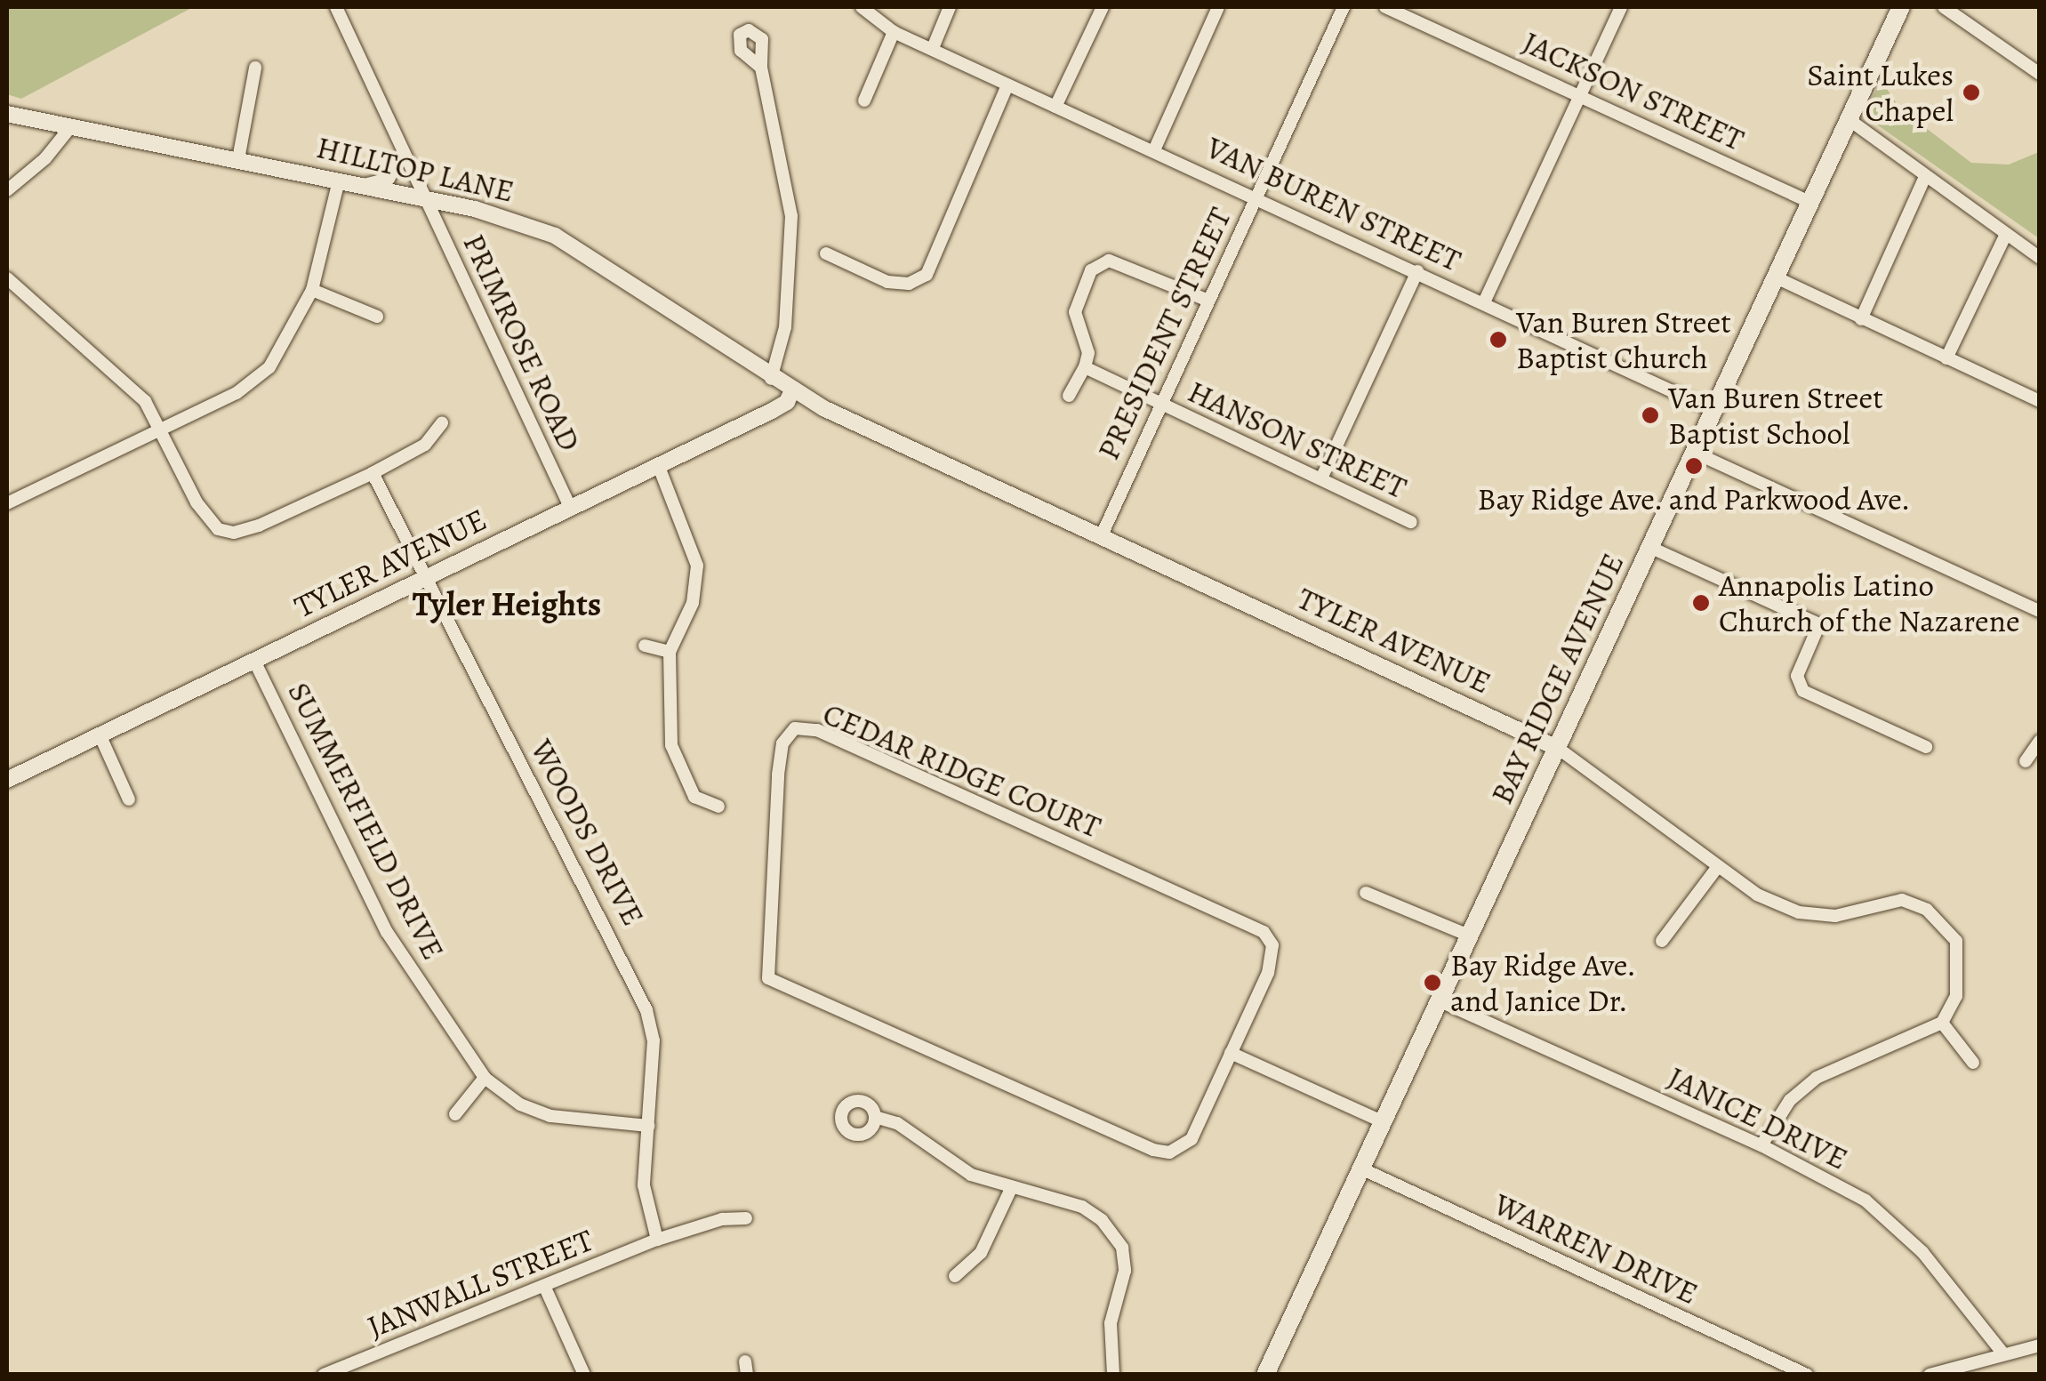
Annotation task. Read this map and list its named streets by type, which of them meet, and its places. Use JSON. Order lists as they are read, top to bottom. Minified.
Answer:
{"streets":{"main road":["BAY RIDGE AVENUE"],"street":["JACKSON STREET","HILLTOP LANE","VAN BUREN STREET","PRESIDENT STREET","PRIMROSE ROAD","HANSON STREET","TYLER AVENUE","CEDAR RIDGE COURT","SUMMERFIELD DRIVE","WOODS DRIVE","JANICE DRIVE","WARREN DRIVE","JANWALL STREET"]},"crossings":[["JACKSON STREET","BAY RIDGE AVENUE"],["HILLTOP LANE","PRIMROSE ROAD"],["HILLTOP LANE","TYLER AVENUE"],["VAN BUREN STREET","PRESIDENT STREET"],["VAN BUREN STREET","BAY RIDGE AVENUE"],["PRESIDENT STREET","HANSON STREET"],["PRESIDENT STREET","TYLER AVENUE"],["PRIMROSE ROAD","TYLER AVENUE"],["TYLER AVENUE","BAY RIDGE AVENUE"],["TYLER AVENUE","SUMMERFIELD DRIVE"],["TYLER AVENUE","WOODS DRIVE"],["BAY RIDGE AVENUE","JANICE DRIVE"],["BAY RIDGE AVENUE","WARREN DRIVE"],["SUMMERFIELD DRIVE","WOODS DRIVE"],["WOODS DRIVE","JANWALL STREET"]],"districts":["Tyler Heights"],"places":["Saint Lukes Chapel","Van Buren Street Baptist Church","Van Buren Street Baptist School","Bay Ridge Ave. and Parkwood Ave.","Annapolis Latino Church of the Nazarene","Bay Ridge Ave. and Janice Dr."]}
